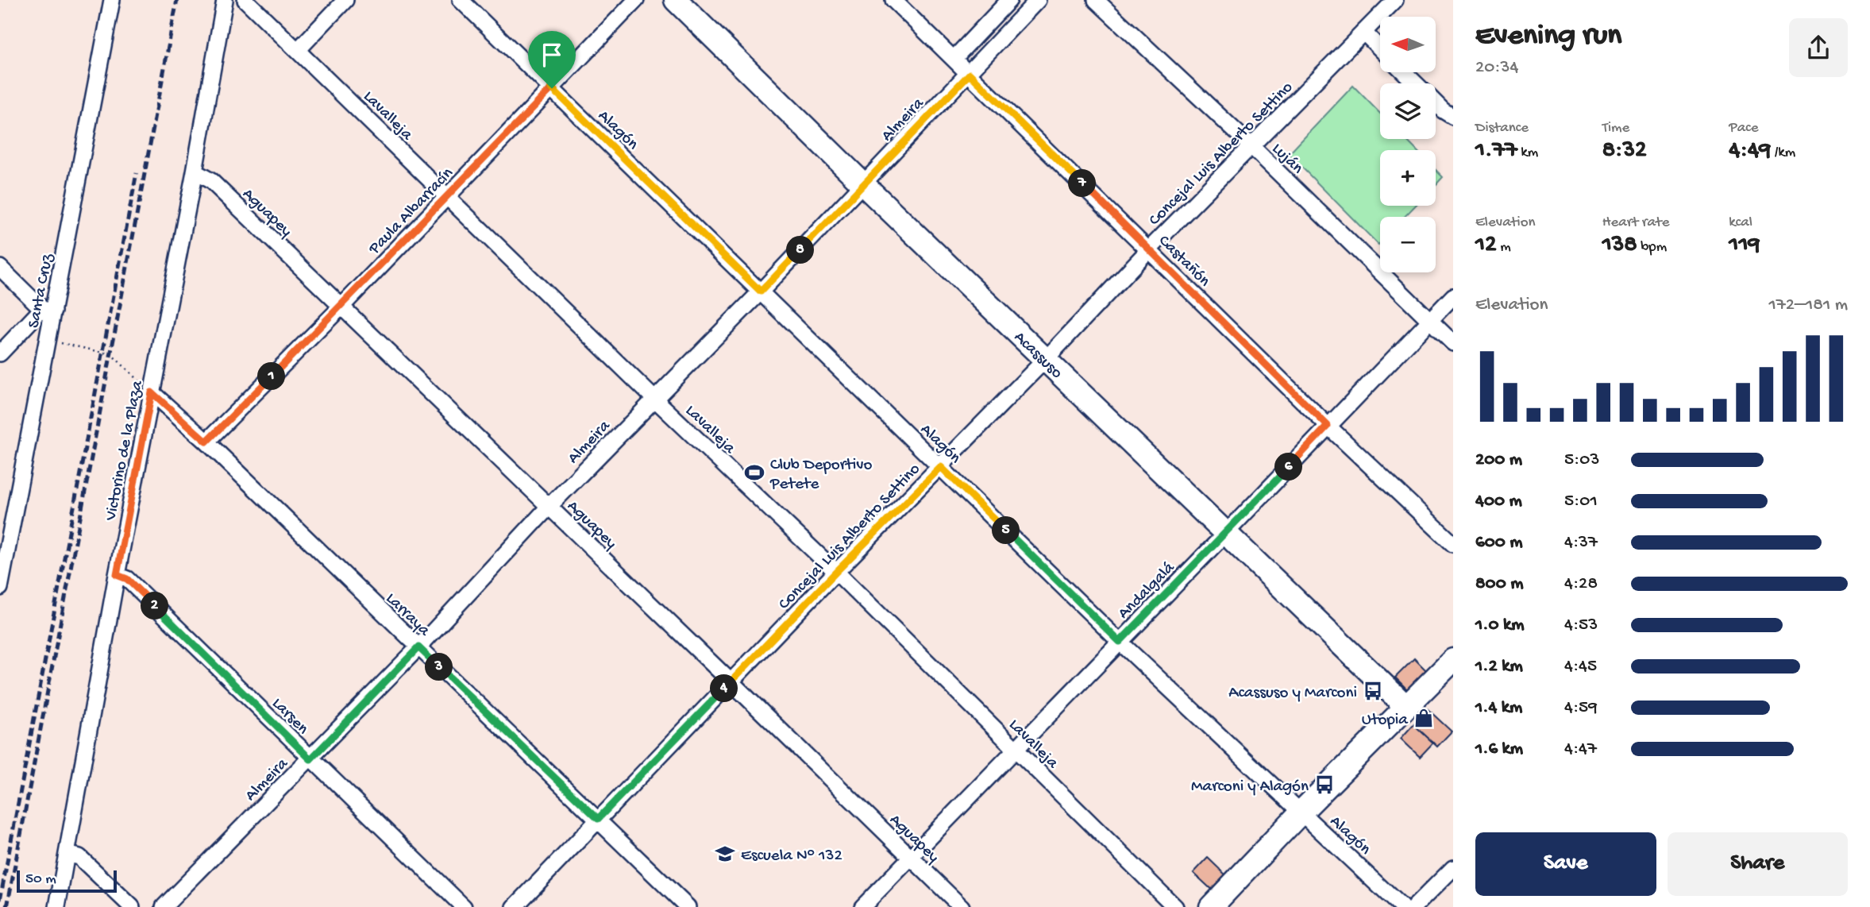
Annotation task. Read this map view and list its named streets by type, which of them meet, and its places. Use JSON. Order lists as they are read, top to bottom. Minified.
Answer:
{"streets":{"street":["Lavalleja","Almeira","Alagón","Concejal Luis Alberto Settino","Luján","Paula Albarracín","Aguapey","Castañón","Santa Cruz","Acassuso","Victorino de la Plaza","Andalgalá","Larraya","Larsen"]},"crossings":[["Lavalleja","Almeira"],["Lavalleja","Concejal Luis Alberto Settino"],["Lavalleja","Paula Albarracín"],["Lavalleja","Andalgalá"],["Almeira","Alagón"],["Almeira","Aguapey"],["Almeira","Castañón"],["Almeira","Acassuso"],["Almeira","Larraya"],["Almeira","Larsen"],["Alagón","Concejal Luis Alberto Settino"],["Alagón","Paula Albarracín"],["Alagón","Andalgalá"],["Concejal Luis Alberto Settino","Luján"],["Concejal Luis Alberto Settino","Aguapey"],["Concejal Luis Alberto Settino","Castañón"],["Concejal Luis Alberto Settino","Acassuso"],["Concejal Luis Alberto Settino","Larraya"],["Luján","Andalgalá"],["Paula Albarracín","Aguapey"],["Paula Albarracín","Larraya"],["Aguapey","Victorino de la Plaza"],["Aguapey","Andalgalá"],["Castañón","Andalgalá"],["Acassuso","Andalgalá"],["Victorino de la Plaza","Larraya"],["Victorino de la Plaza","Larsen"]],"places":{"sports":["Club Deportivo Petete"],"bus stop":["Acassuso y Marconi","Marconi y Alagón"],"shop":["Utopia"],"school or university":["Escuela N° 132"]},"scale_bar":"50 m","north":"left","page":{"heading":["Evening run","20:34"],"map_buttons":["+","−"],"stats":[["Distance","1.77 km"],["Time","8:32"],["Pace","4:49 /km"],["Elevation","12 m"],["Heart rate","138 bpm"],["kcal","119"]],"pins":["7","8","1","6","5","2","3","4"],"chart":["Elevation","172–181 m"],"list":[{"name":"200 m","note":"5:03"},{"name":"400 m","note":"5:01"},{"name":"600 m","note":"4:37"},{"name":"800 m","note":"4:28"},{"name":"1.0 km","note":"4:53"},{"name":"1.2 km","note":"4:45"},{"name":"1.4 km","note":"4:59"},{"name":"1.6 km","note":"4:47"}],"buttons":["Save","Share"],"scale":"50 m"}}
